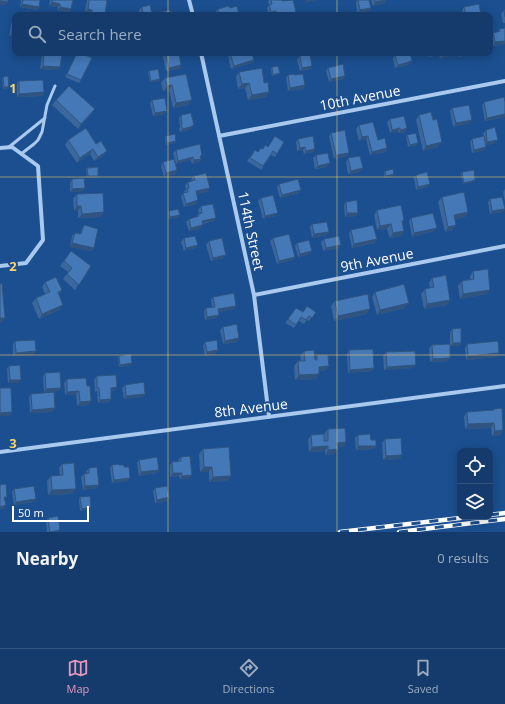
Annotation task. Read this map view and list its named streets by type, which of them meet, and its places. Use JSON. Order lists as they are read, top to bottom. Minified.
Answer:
{"streets":{"street":["10th Avenue","114th Street","9th Avenue","8th Avenue"]},"crossings":[["10th Avenue","114th Street"],["114th Street","9th Avenue"],["114th Street","8th Avenue"]],"scale_bar":"50 m","page":{"search":"Search here","scale":"50 m","heading":["Nearby","0 results"],"nav":["Map","Directions","Saved"]},"grid":{"rows":["1","2","3"]}}
